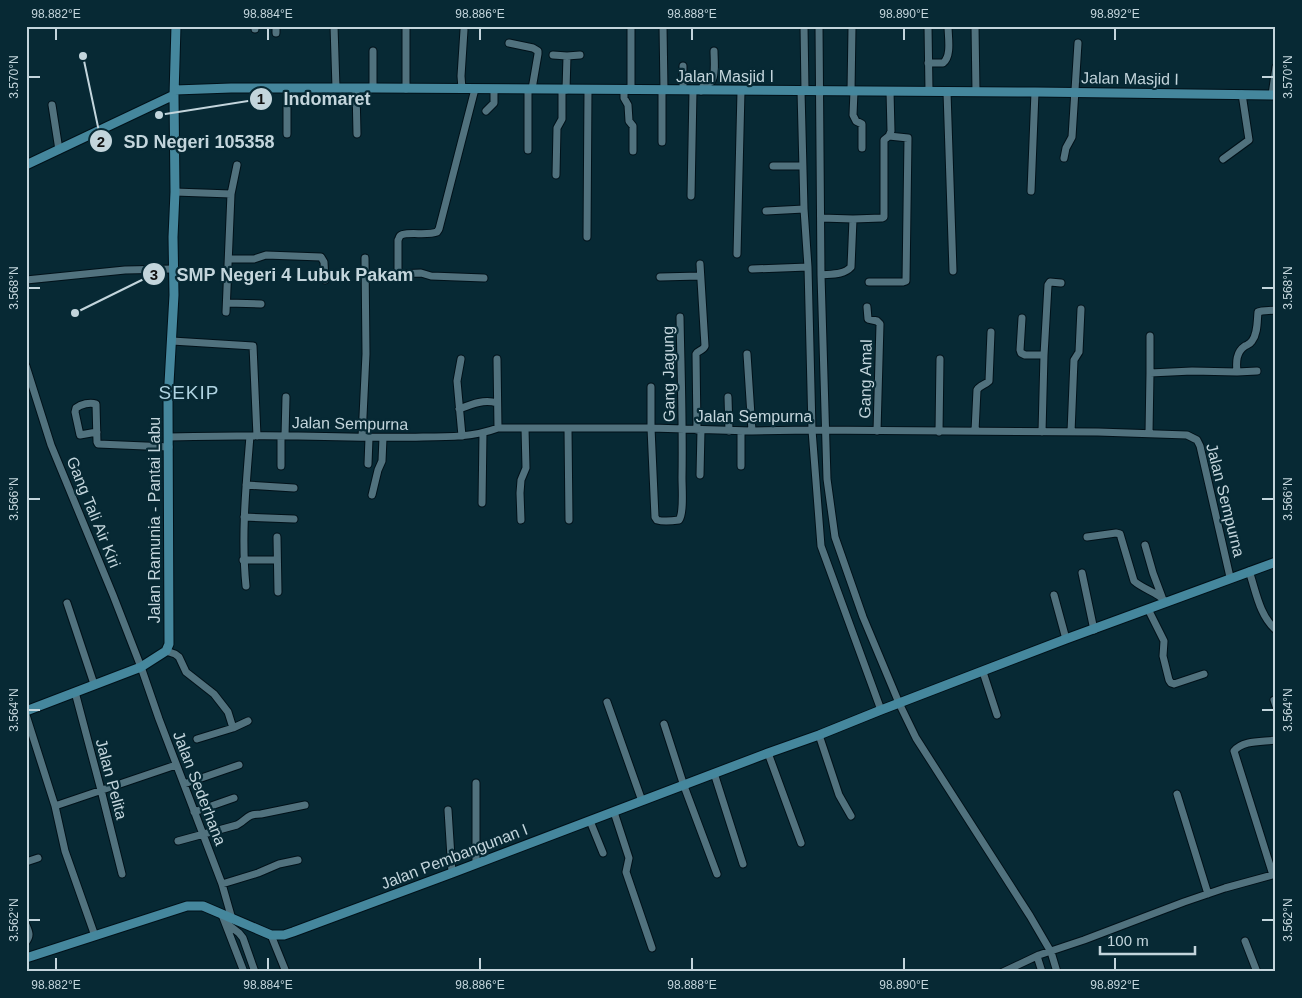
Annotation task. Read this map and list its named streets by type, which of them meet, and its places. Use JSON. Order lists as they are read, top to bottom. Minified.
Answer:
{"streets":{"main road":["Jalan Masjid I","Jalan Ramunia - Pantai Labu","Jalan Pembangunan I"],"street":["Gang Jagung","Gang Amal","Jalan Sempurna","Gang Tali Air Kiri","Jalan Pelita","Jalan Sederhana"]},"crossings":[["Jalan Masjid I","Jalan Ramunia - Pantai Labu"],["Gang Jagung","Jalan Sempurna"],["Gang Amal","Jalan Sempurna"],["Jalan Sempurna","Jalan Ramunia - Pantai Labu"],["Jalan Sempurna","Jalan Pembangunan I"],["Gang Tali Air Kiri","Jalan Sederhana"]],"districts":["SEKIP"],"places":["SD Negeri 105358","Indomaret","SMP Negeri 4 Lubuk Pakam"],"scale_bar":"100 m","coordinates":["98.882°E","98.884°E","98.886°E","98.888°E","98.890°E","98.892°E","3.570°N","3.568°N","3.566°N","3.564°N","3.562°N"]}
